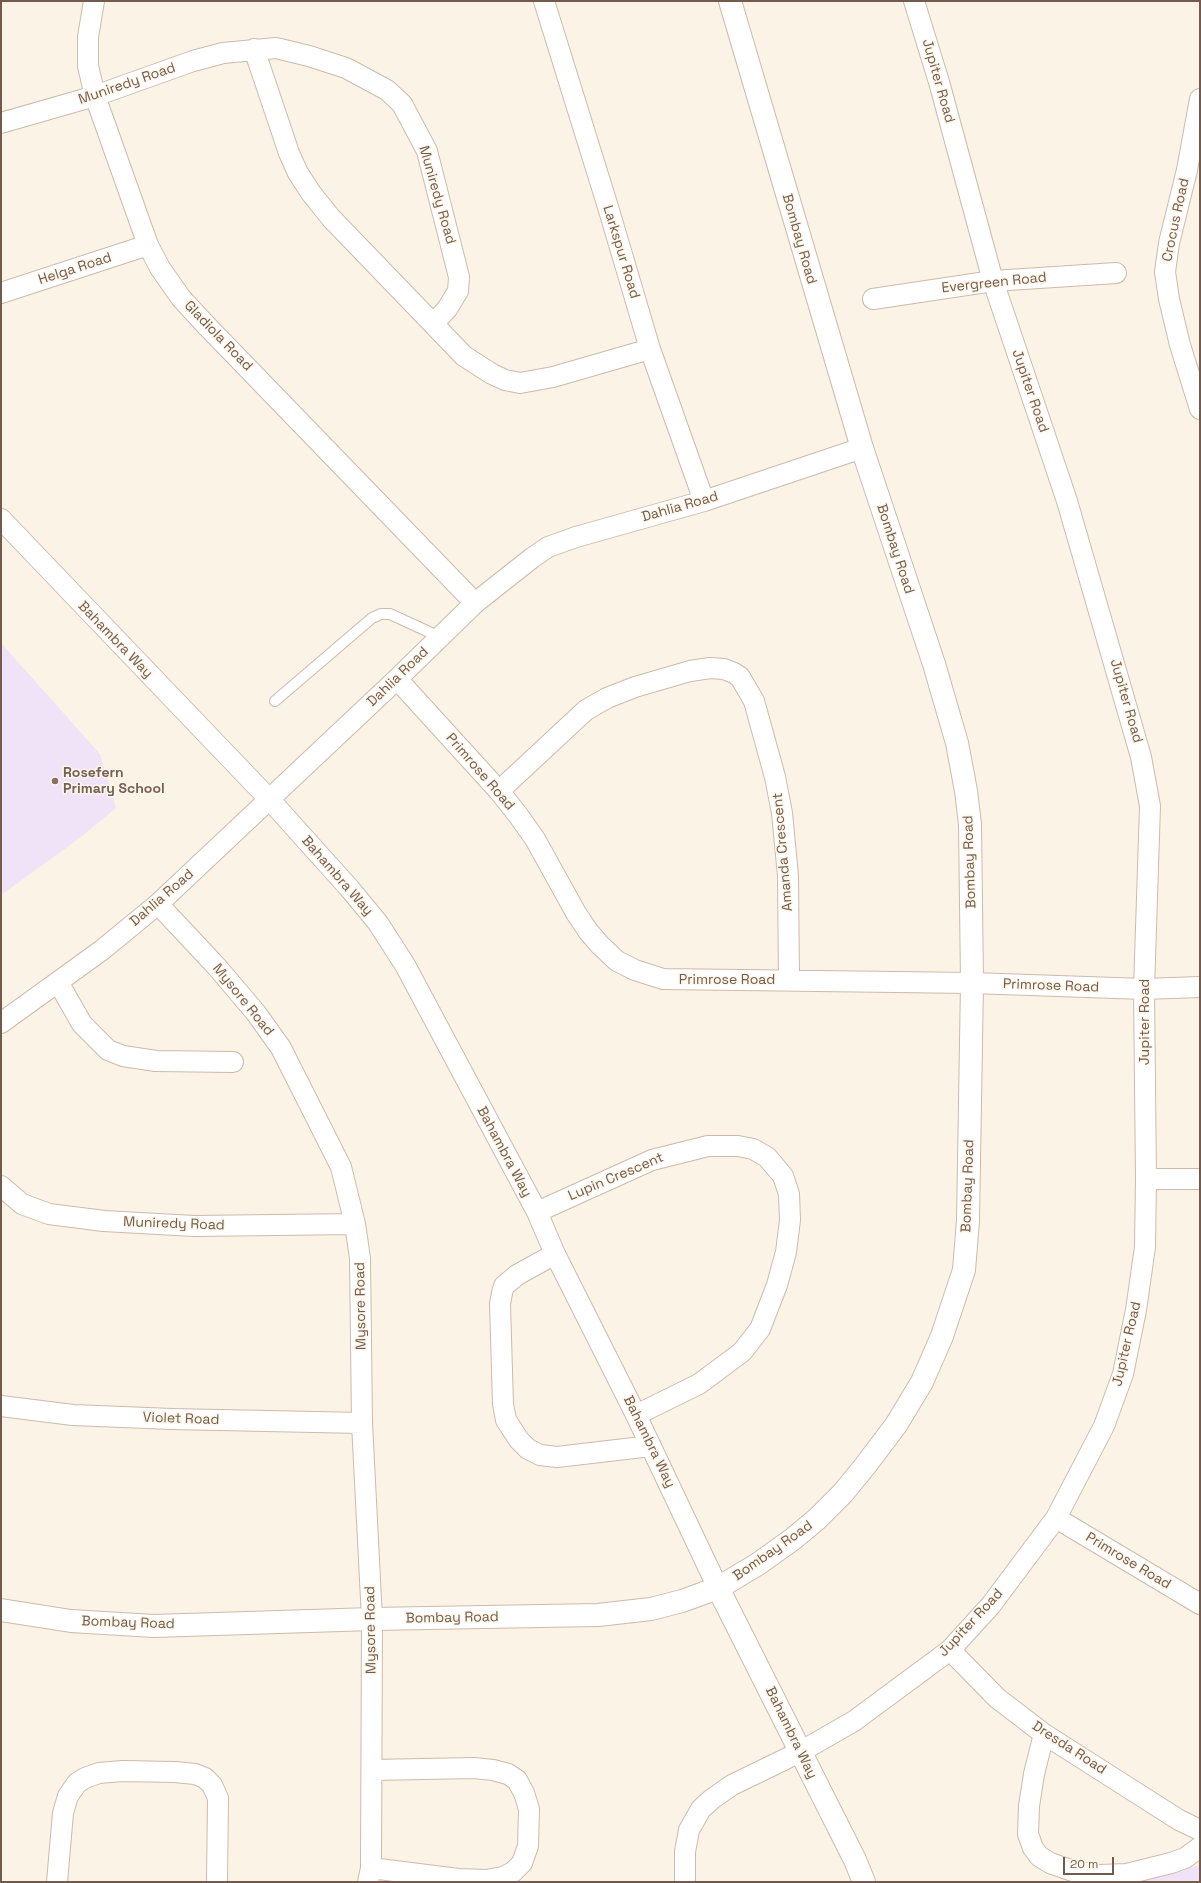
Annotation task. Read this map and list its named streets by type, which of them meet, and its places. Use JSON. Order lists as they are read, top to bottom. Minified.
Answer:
{"streets":{"street":["Jupiter Road","Muniredy Road","Crocus Road","Bombay Road","Larkspur Road","Helga Road","Evergreen Road","Gladiola Road","Dahlia Road","Bahambra Way","Primrose Road","Amanda Crescent","Mysore Road","Lupin Crescent","Violet Road","Dresda Road"]},"crossings":[["Jupiter Road","Evergreen Road"],["Jupiter Road","Bahambra Way"],["Jupiter Road","Primrose Road"],["Jupiter Road","Dresda Road"],["Muniredy Road","Gladiola Road"],["Muniredy Road","Mysore Road"],["Bombay Road","Dahlia Road"],["Bombay Road","Bahambra Way"],["Bombay Road","Primrose Road"],["Bombay Road","Mysore Road"],["Larkspur Road","Dahlia Road"],["Helga Road","Gladiola Road"],["Gladiola Road","Dahlia Road"],["Dahlia Road","Bahambra Way"],["Dahlia Road","Primrose Road"],["Dahlia Road","Mysore Road"],["Bahambra Way","Lupin Crescent"],["Primrose Road","Amanda Crescent"],["Mysore Road","Violet Road"]],"places":["Rosefern Primary School"],"scale_bar":"20 m"}
